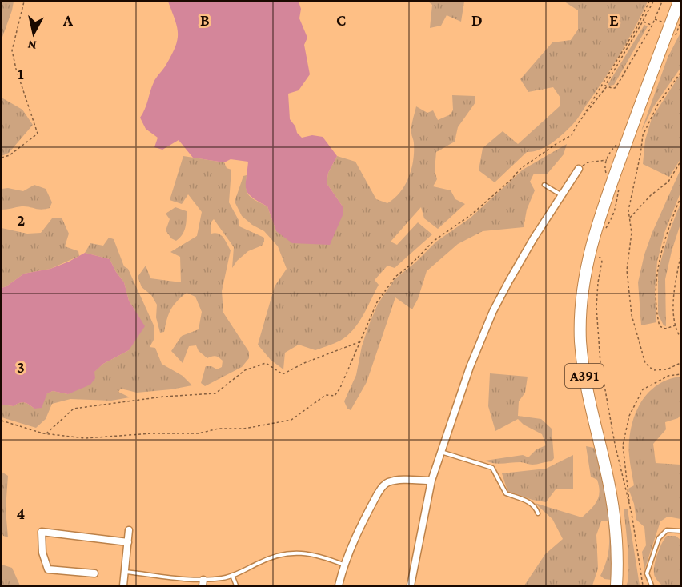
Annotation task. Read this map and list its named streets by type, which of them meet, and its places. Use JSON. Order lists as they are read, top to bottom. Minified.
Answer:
{"streets":{"highway":["A391"]},"north":"bottom","grid":{"columns":["A","B","C","D","E"],"rows":["1","2","3","4"]}}
